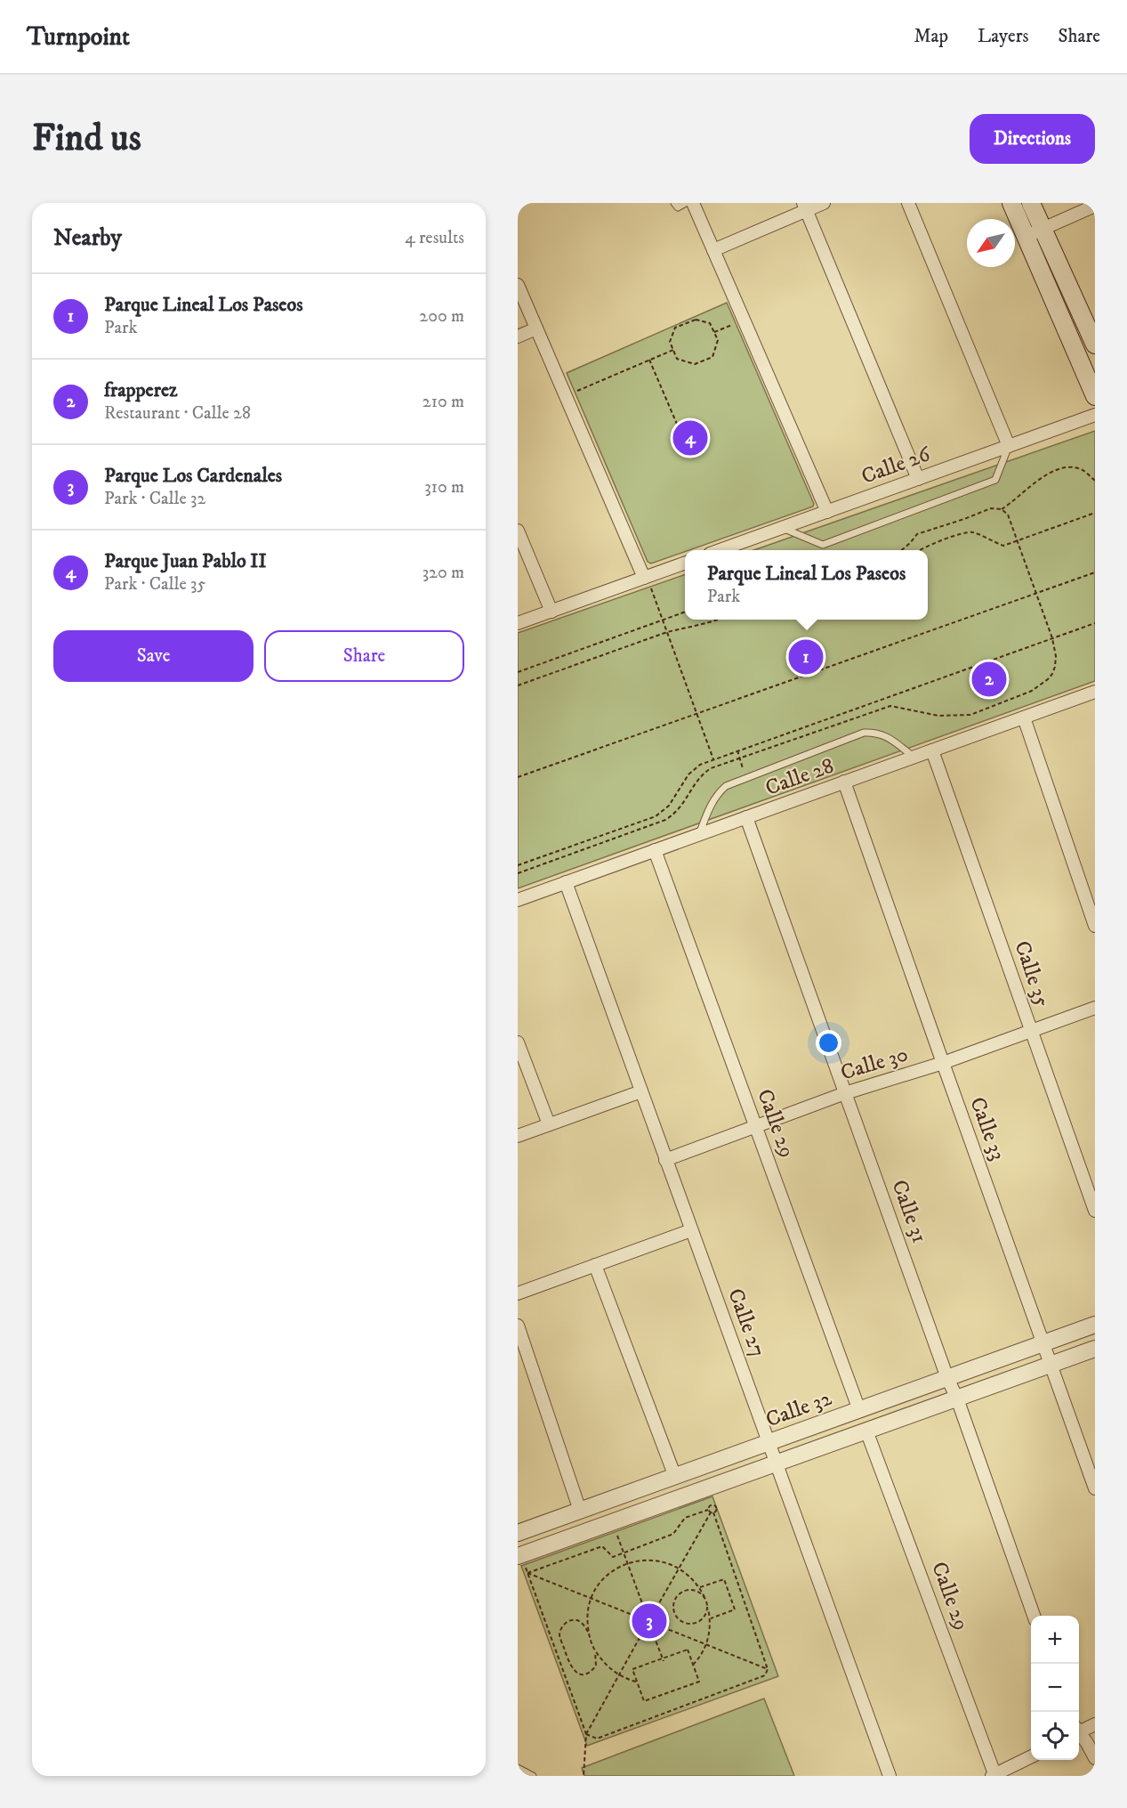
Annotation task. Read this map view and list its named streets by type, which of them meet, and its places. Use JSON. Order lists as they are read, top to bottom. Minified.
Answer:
{"streets":{"street":["Calle 26","Calle 28","Calle 35","Calle 30","Calle 29","Calle 33","Calle 31","Calle 27","Calle 32"]},"crossings":[["Calle 28","Calle 35"],["Calle 28","Calle 29"],["Calle 28","Calle 33"],["Calle 28","Calle 31"],["Calle 28","Calle 27"],["Calle 35","Calle 30"],["Calle 30","Calle 29"],["Calle 30","Calle 33"],["Calle 30","Calle 31"],["Calle 30","Calle 27"],["Calle 29","Calle 32"],["Calle 33","Calle 32"],["Calle 31","Calle 32"],["Calle 27","Calle 32"]],"north":"bottom left","page":{"header":"Turnpoint","nav":["Map","Layers","Share"],"buttons":["Directions",["Save","Share"]],"title":"Find us","heading":["Nearby","4 results"],"list":[{"mark":"1","name":"Parque Lineal Los Paseos","note":"Park","value":"200 m"},{"mark":"2","name":"frapperez","note":"Restaurant · Calle 28","value":"210 m"},{"mark":"3","name":"Parque Los Cardenales","note":"Park · Calle 32","value":"310 m"},{"mark":"4","name":"Parque Juan Pablo II","note":"Park · Calle 35","value":"320 m"}],"pins":["4","1","2","3"],"popup":["Parque Lineal Los Paseos","Park"],"map_buttons":["+","−"]}}
